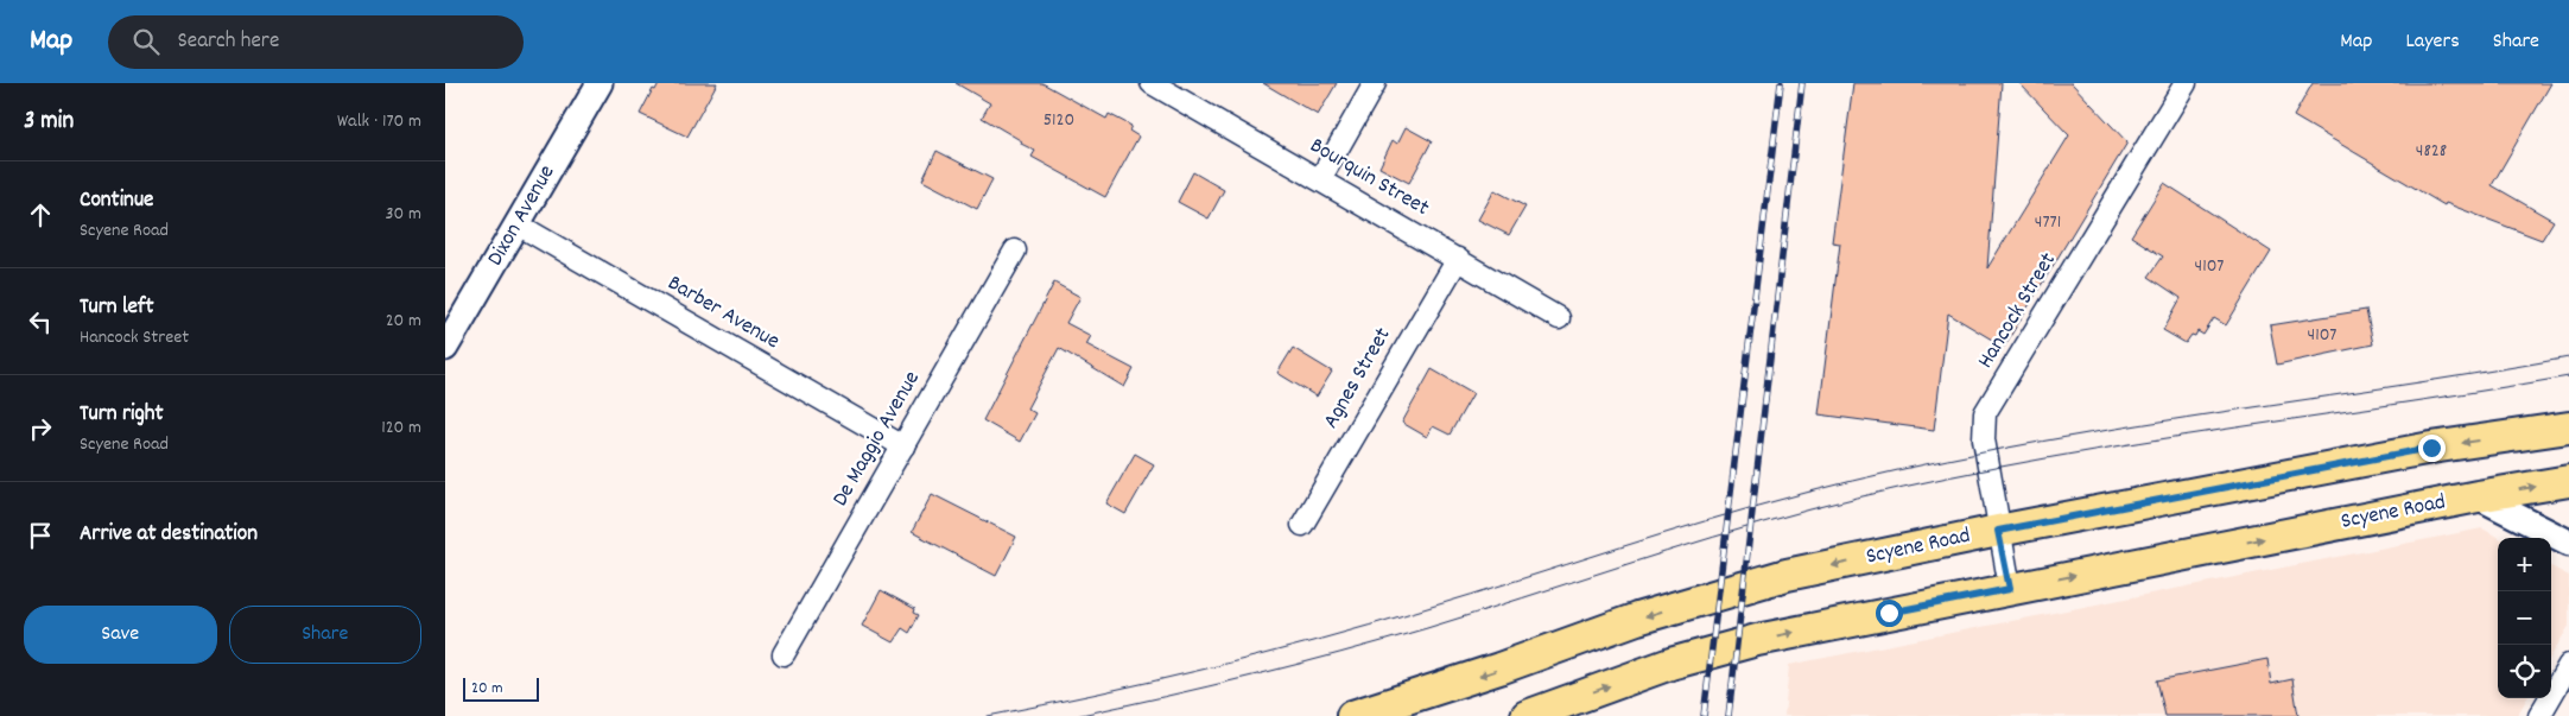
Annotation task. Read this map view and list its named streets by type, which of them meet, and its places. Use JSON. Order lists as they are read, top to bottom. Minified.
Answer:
{"streets":{"main road":["Scyene Road"],"street":["Bourquin Street","Dixon Avenue","Hancock Street","Barber Avenue","Agnes Street","De Maggio Avenue"]},"crossings":[["Bourquin Street","Agnes Street"],["Dixon Avenue","Barber Avenue"],["Hancock Street","Scyene Road"],["Barber Avenue","De Maggio Avenue"]],"house_numbers":["5120","4828","4771","4107","4107"],"scale_bar":"20 m","page":{"header":"Map","search":"Search here","nav":["Map","Layers","Share"],"heading":["3 min","Walk · 170 m"],"list":[["Continue","Scyene Road","30 m"],["Turn left","Hancock Street","20 m"],["Turn right","Scyene Road","120 m"],"Arrive at destination"],"map_buttons":["+","−"],"buttons":["Save","Share"],"scale":"20 m"}}
